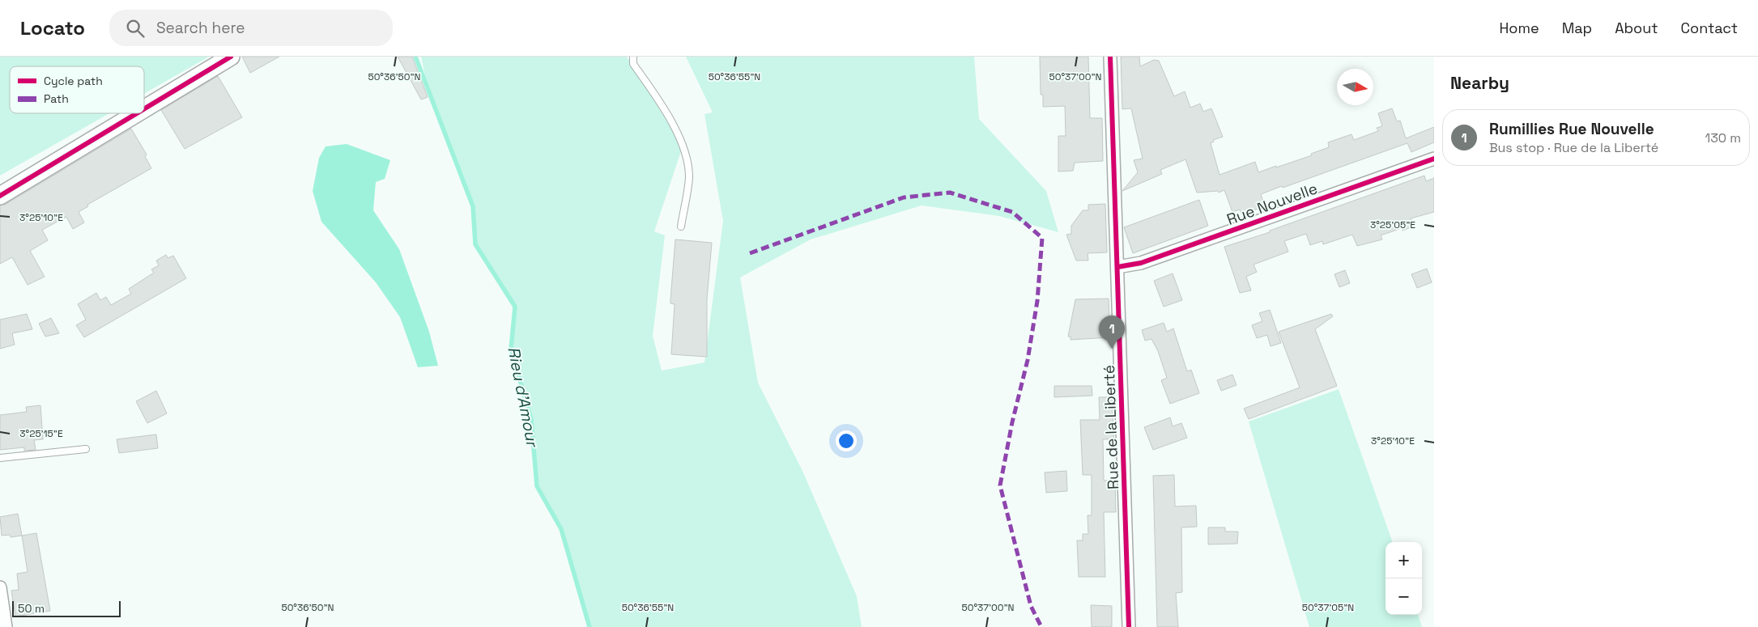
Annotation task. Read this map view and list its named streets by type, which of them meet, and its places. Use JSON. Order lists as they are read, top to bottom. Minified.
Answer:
{"streets":{"street":["Rue Nouvelle","Rue de la Liberté"]},"crossings":[["Rue Nouvelle","Rue de la Liberté"]],"water":["Rieu d'Amour"],"legend":["Cycle path","Path"],"scale_bar":"50 m","north":"right","page":{"header":"Locato","search":"Search here","nav":["Home","Map","About","Contact"],"heading":"Nearby","list":[{"mark":"1","name":"Rumillies Rue Nouvelle","note":"Bus stop · Rue de la Liberté","value":"130 m"}],"pins":"1","map_buttons":["+","−"],"scale":"50 m"},"coordinates":["50°36'50\"N","50°36'55\"N","50°37'00\"N","3°25'10\"E","3°25'05\"E","3°25'15\"E","50°37'05\"N"]}
